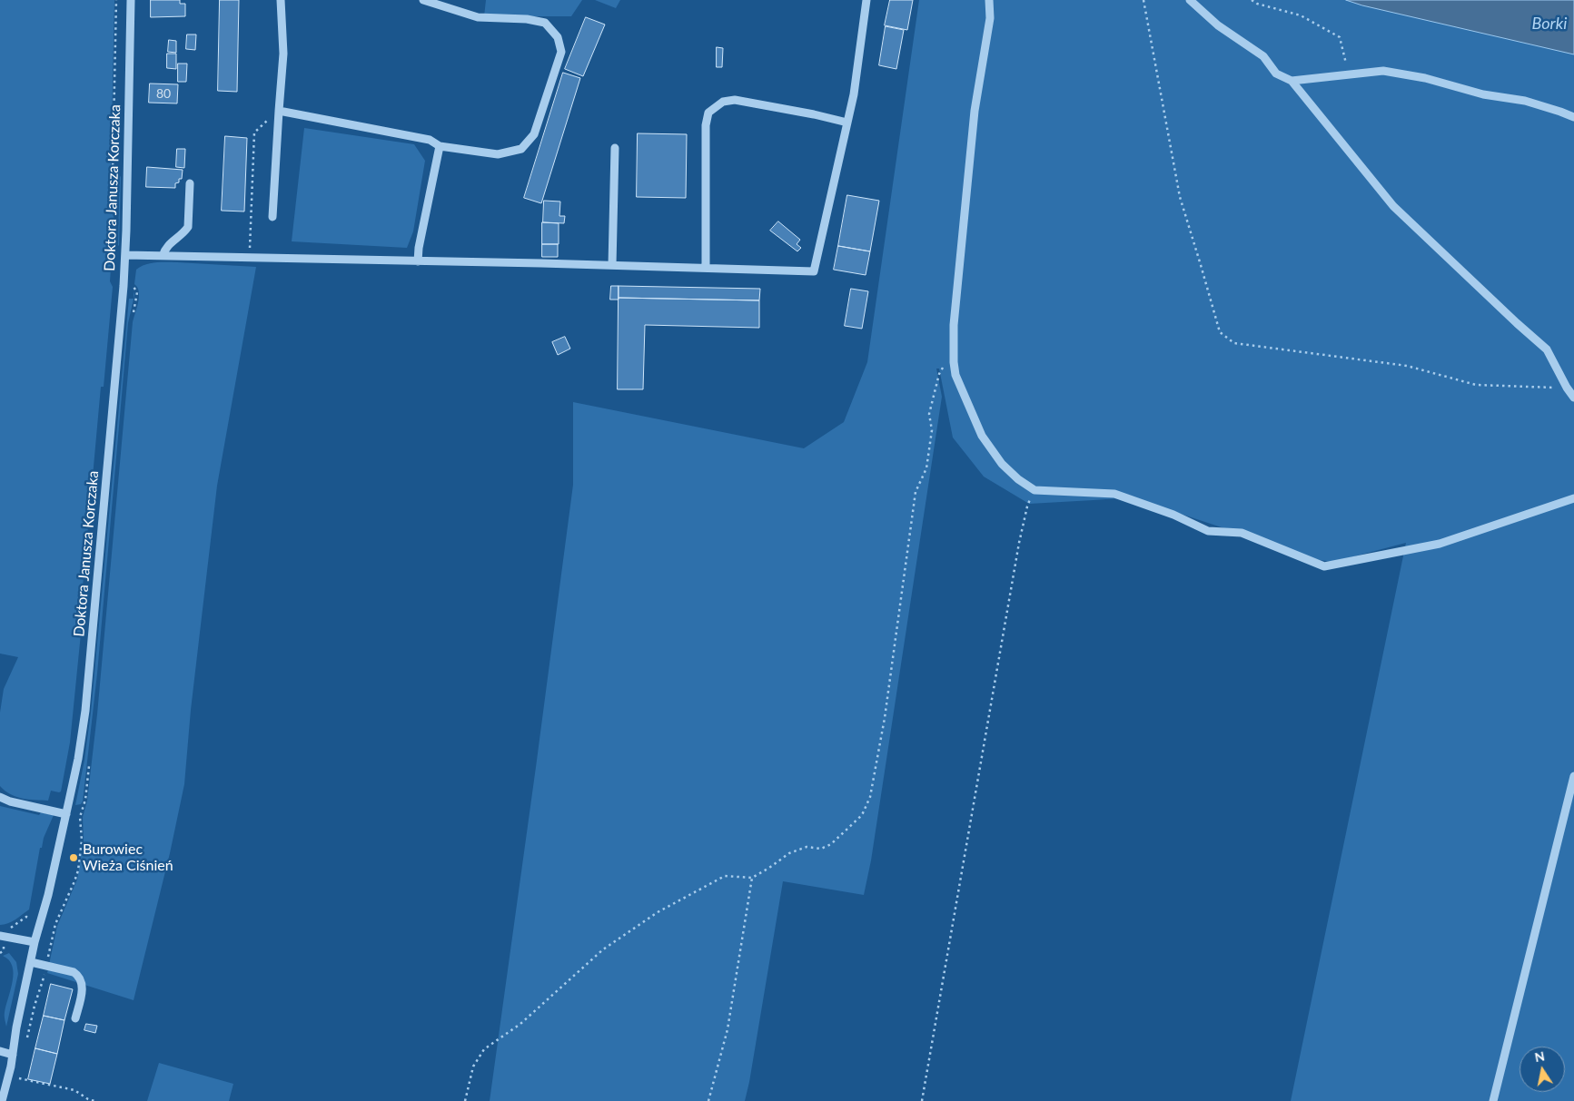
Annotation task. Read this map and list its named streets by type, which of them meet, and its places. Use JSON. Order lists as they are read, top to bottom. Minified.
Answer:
{"streets":{"street":["Doktora Janusza Korczaka"]},"water":["Borki"],"places":["Burowiec Wieża Ciśnień"],"house_numbers":["80"],"north":"top"}
